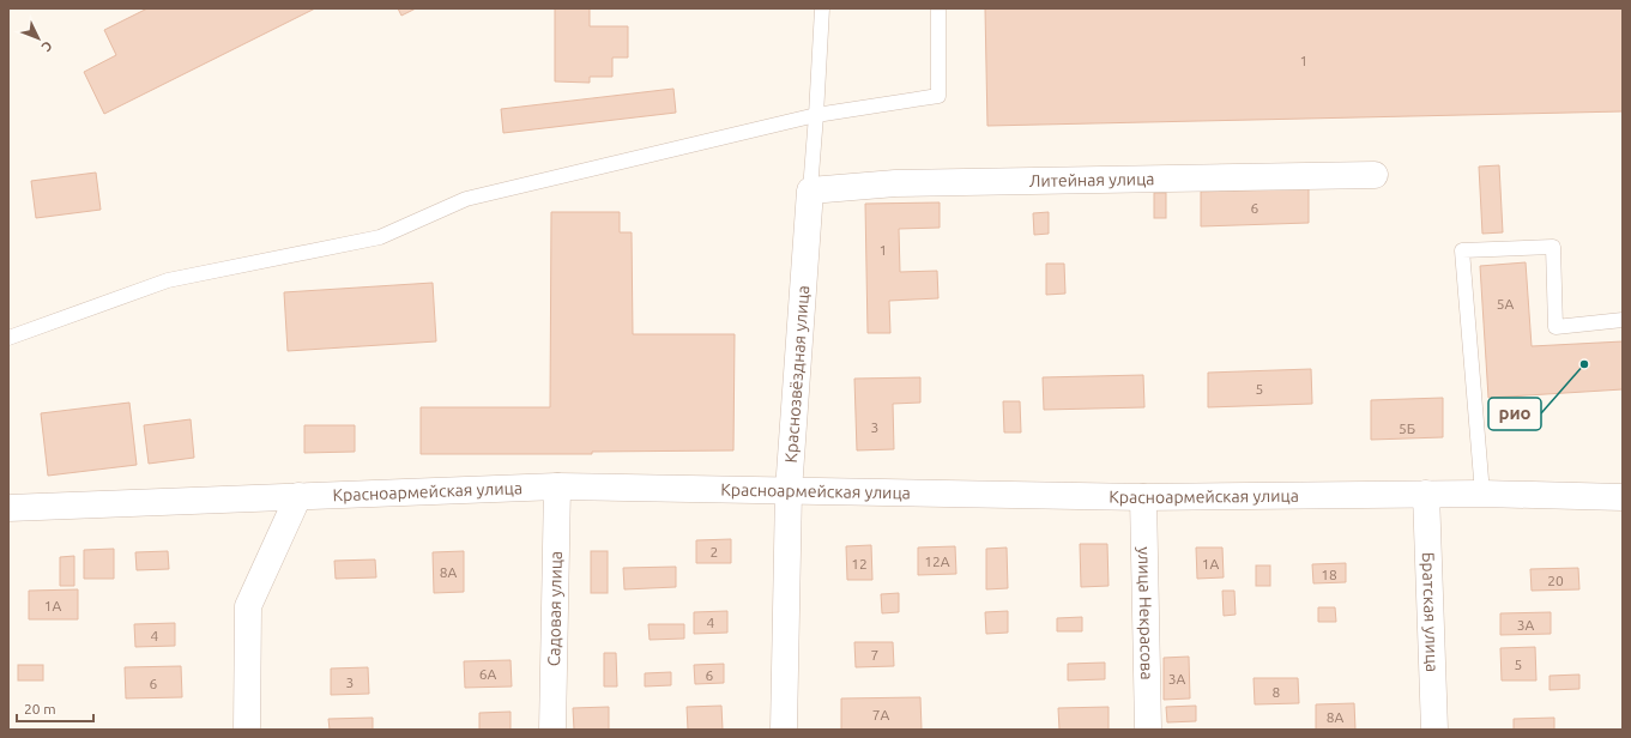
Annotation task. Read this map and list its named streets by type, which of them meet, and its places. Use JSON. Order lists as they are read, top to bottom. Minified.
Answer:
{"streets":{"street":["Литейная улица","Краснозвёздная улица","Красноармейская улица","Садовая улица","Братская улица","улица Некрасова"]},"crossings":[["Литейная улица","Краснозвёздная улица"],["Краснозвёздная улица","Красноармейская улица"],["Красноармейская улица","Садовая улица"],["Красноармейская улица","Братская улица"],["Красноармейская улица","улица Некрасова"]],"places":["рио"],"house_numbers":["1","6","1","5А","5","3","5Б","2","12А","12","1А","8А","18","20","1А","4","3А","4","7","5","6А","6","3А","3","6","8","7А","8А"],"scale_bar":"20 m","north":"bottom right"}
